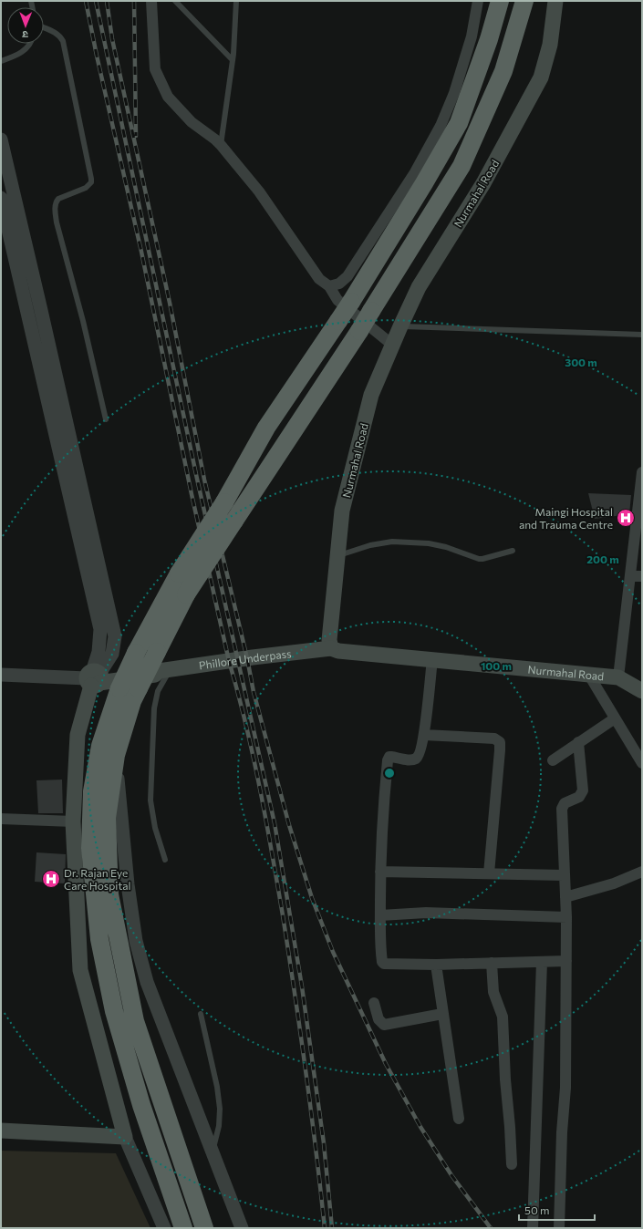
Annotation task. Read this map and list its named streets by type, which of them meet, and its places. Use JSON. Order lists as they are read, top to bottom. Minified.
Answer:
{"streets":{"main road":["Nurmahal Road","Phillore Underpass"]},"crossings":[["Nurmahal Road","Phillore Underpass"]],"places":{"hospital":["Maingi Hospital and Trauma Centre","Dr. Rajan Eye Care Hospital"]},"scale_bar":"50 m","north":"bottom","rings":["300 m","200 m","100 m"]}
